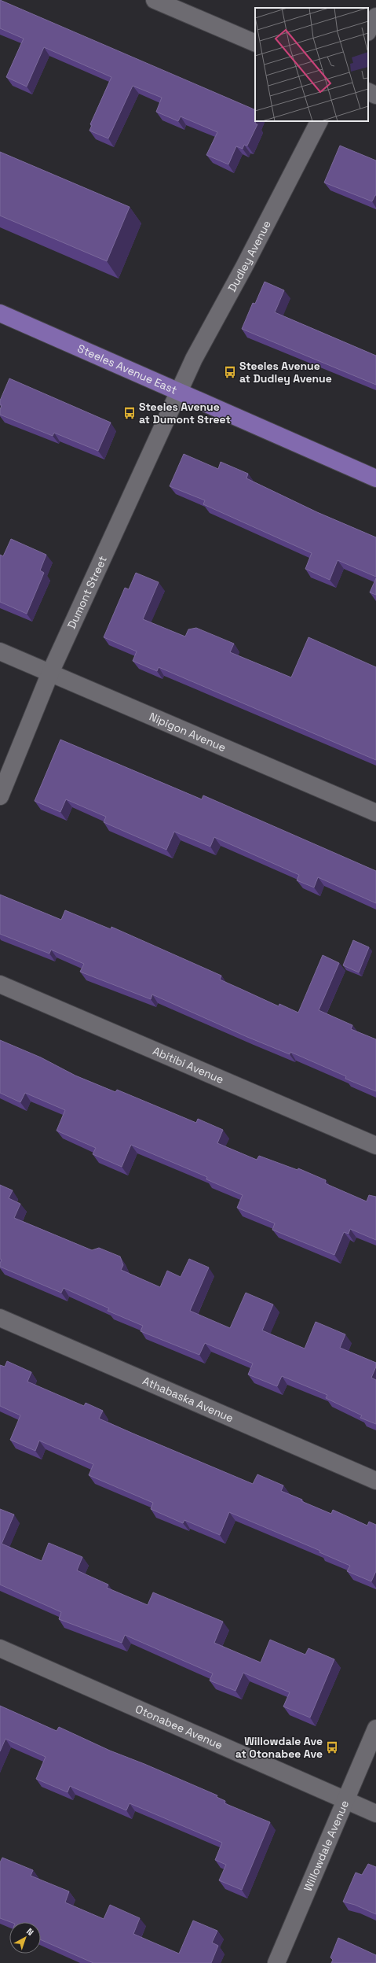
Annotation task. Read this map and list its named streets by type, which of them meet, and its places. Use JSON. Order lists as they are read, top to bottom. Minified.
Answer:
{"streets":{"main road":["Steeles Avenue East"],"street":["Dudley Avenue","Dumont Street","Nipigon Avenue","Abitibi Avenue","Athabaska Avenue","Otonabee Avenue","Willowdale Avenue"]},"crossings":[["Dudley Avenue","Steeles Avenue East"],["Dudley Avenue","Dumont Street"],["Steeles Avenue East","Dumont Street"],["Dumont Street","Nipigon Avenue"],["Otonabee Avenue","Willowdale Avenue"]],"places":{"bus stop":["Steeles Avenue at Dudley Avenue","Steeles Avenue at Dumont Street","Willowdale Ave at Otonabee Ave"]},"north":"top right"}
